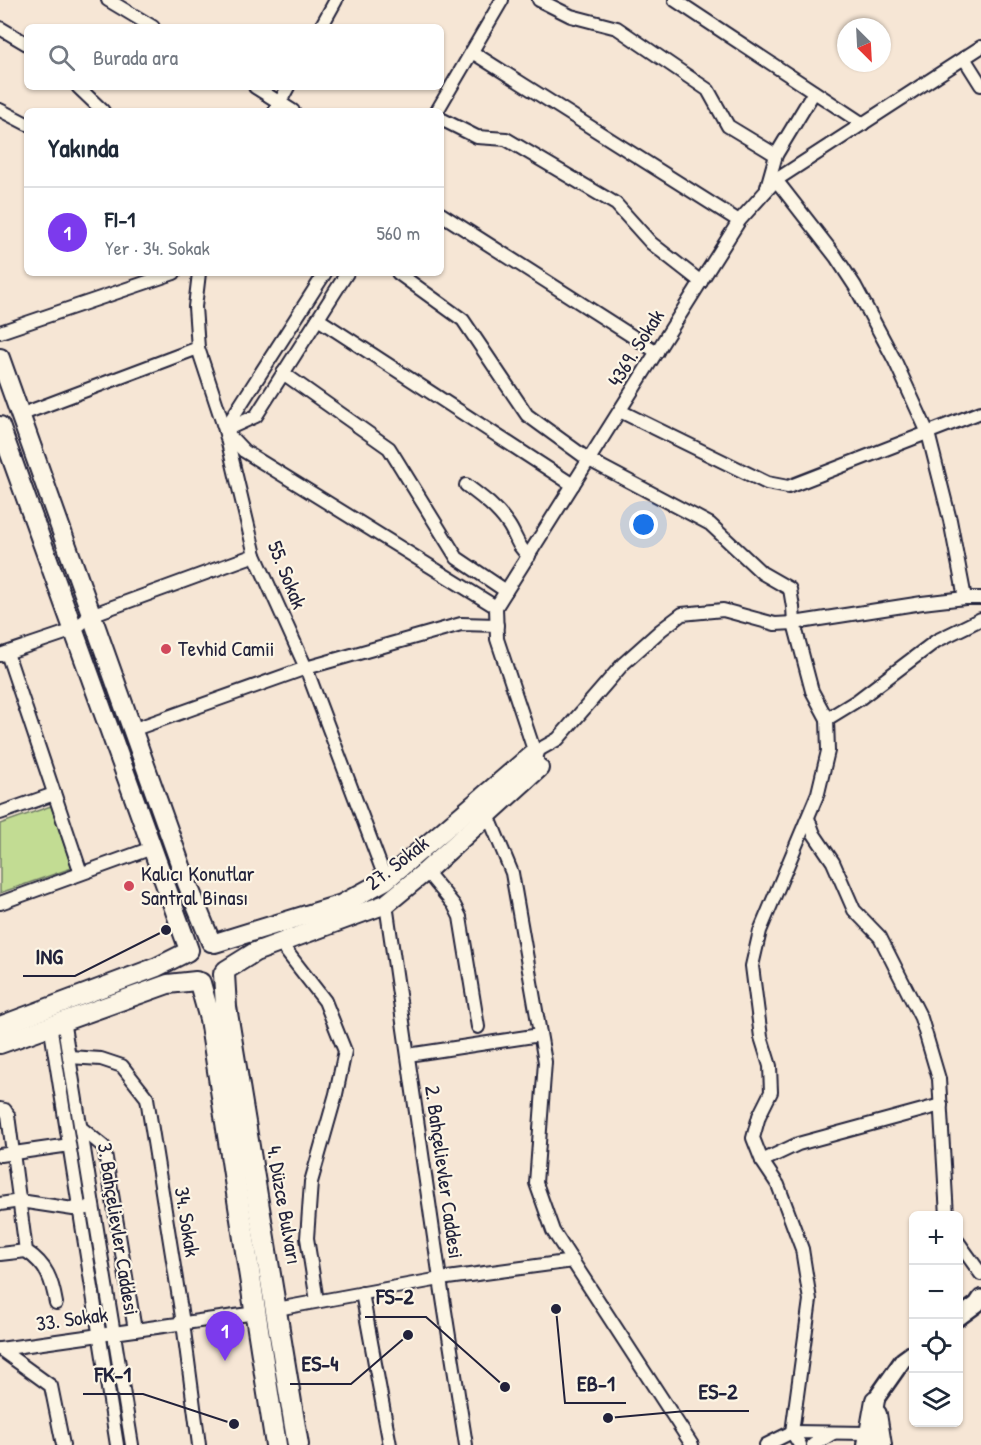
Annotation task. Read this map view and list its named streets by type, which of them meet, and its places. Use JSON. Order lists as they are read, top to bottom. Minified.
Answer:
{"streets":{"main road":["27. Sokak","4. Düzce Bulvarı"],"street":["4369. Sokak","55. Sokak","2. Bahçelievler Caddesi","34. Sokak","3. Bahçelievler Caddesi","33. Sokak"]},"crossings":[["27. Sokak","2. Bahçelievler Caddesi"],["27. Sokak","4. Düzce Bulvarı"],["4. Düzce Bulvarı","33. Sokak"],["34. Sokak","3. Bahçelievler Caddesi"],["34. Sokak","33. Sokak"],["3. Bahçelievler Caddesi","33. Sokak"]],"places":["Tevhid Camii","Kalıcı Konutlar Santral Binası","ING","EB-1","ES-4","FS-2","ES-2","FK-1"],"north":"bottom right","page":{"search":"Burada ara","heading":"Yakında","list":[{"mark":"1","name":"FI-1","note":"Yer · 34. Sokak","value":"560 m"}],"map_buttons":["+","−"],"pins":"1"}}
